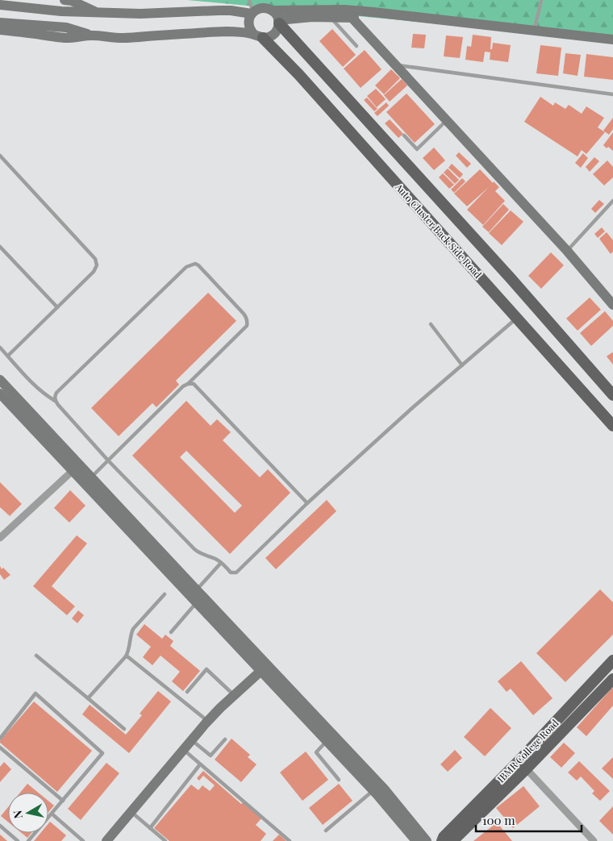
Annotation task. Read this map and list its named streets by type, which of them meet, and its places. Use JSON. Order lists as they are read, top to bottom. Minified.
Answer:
{"streets":{"main road":["Auto Cluster Back Side Road","IBMR College Road"]},"scale_bar":"100 m","north":"left"}
